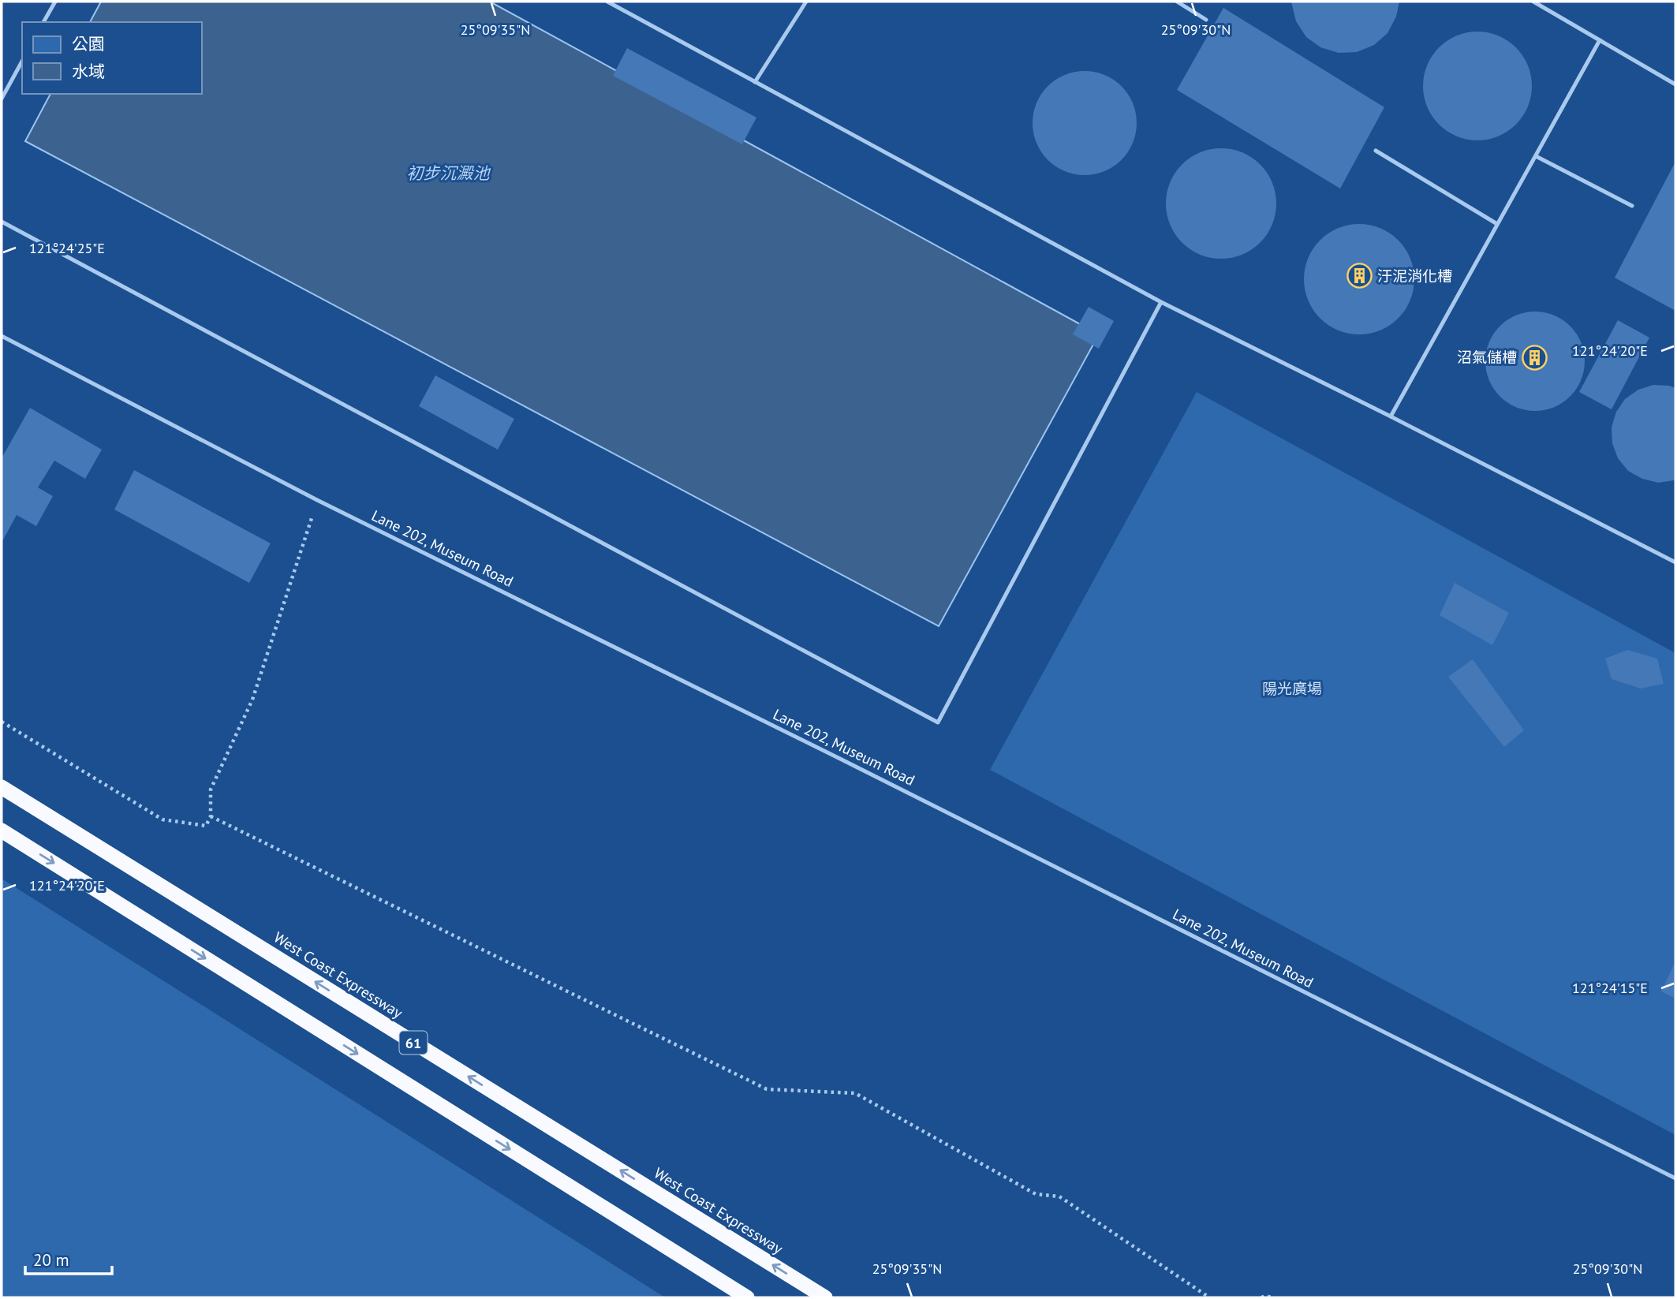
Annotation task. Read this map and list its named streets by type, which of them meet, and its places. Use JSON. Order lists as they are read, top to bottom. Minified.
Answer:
{"streets":{"highway":["West Coast Expressway","61"],"lane":["Lane 202, Museum Road"]},"water":["初步沉澱池"],"parks":["陽光廣場"],"places":{"building":["汙泥消化槽","沼氣儲槽"]},"legend":["公園","水域"],"scale_bar":"20 m","coordinates":["25°09'35\"N","25°09'30\"N","121°24'25\"E","121°24'20\"E","121°24'15\"E"]}
